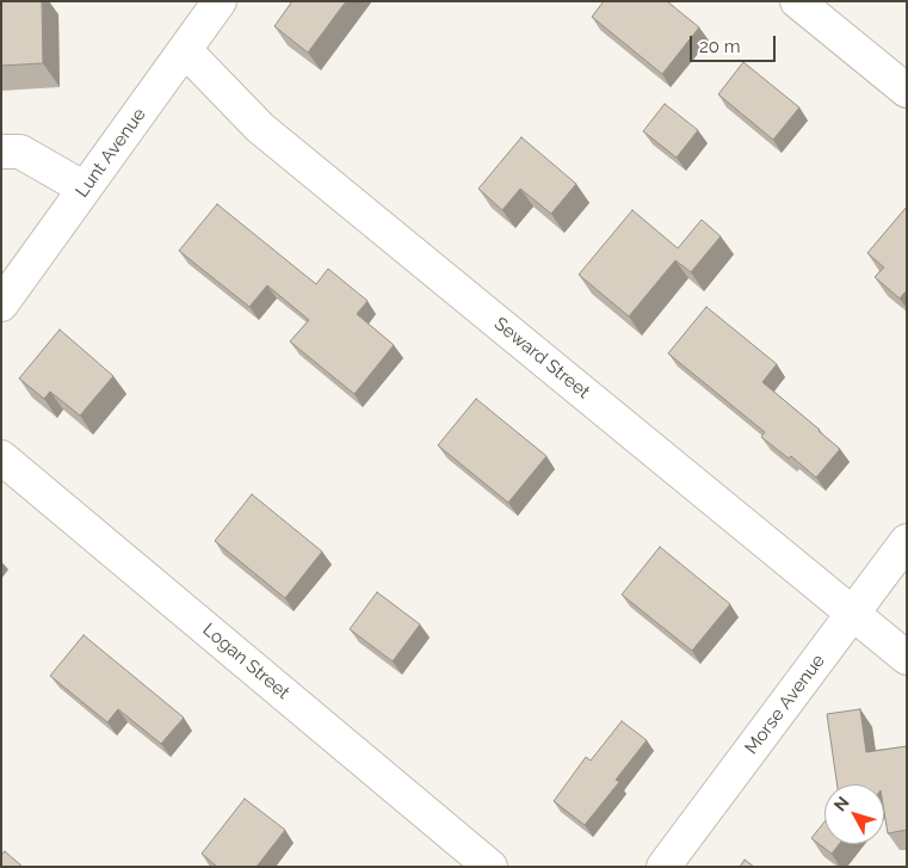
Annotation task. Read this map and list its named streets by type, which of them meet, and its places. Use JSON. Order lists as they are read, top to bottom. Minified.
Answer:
{"streets":{"street":["Lunt Avenue","Seward Street","Logan Street","Morse Avenue"]},"crossings":[["Lunt Avenue","Seward Street"],["Seward Street","Morse Avenue"]],"scale_bar":"20 m","north":"top left"}
